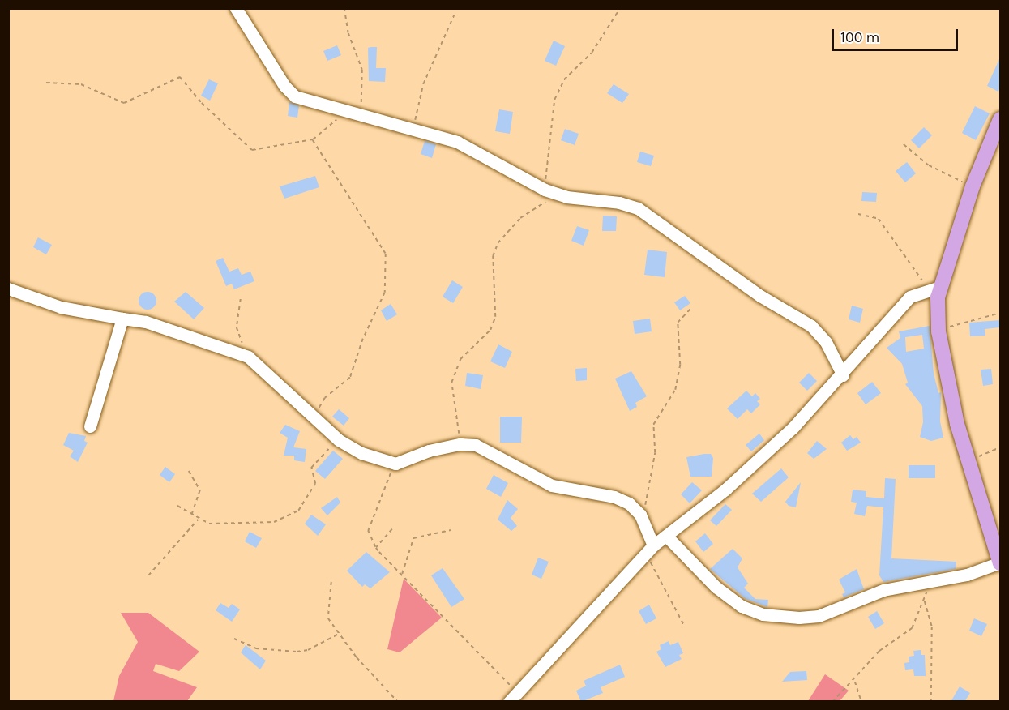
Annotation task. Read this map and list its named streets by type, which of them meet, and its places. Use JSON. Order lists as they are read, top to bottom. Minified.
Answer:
{"scale_bar":"100 m"}
